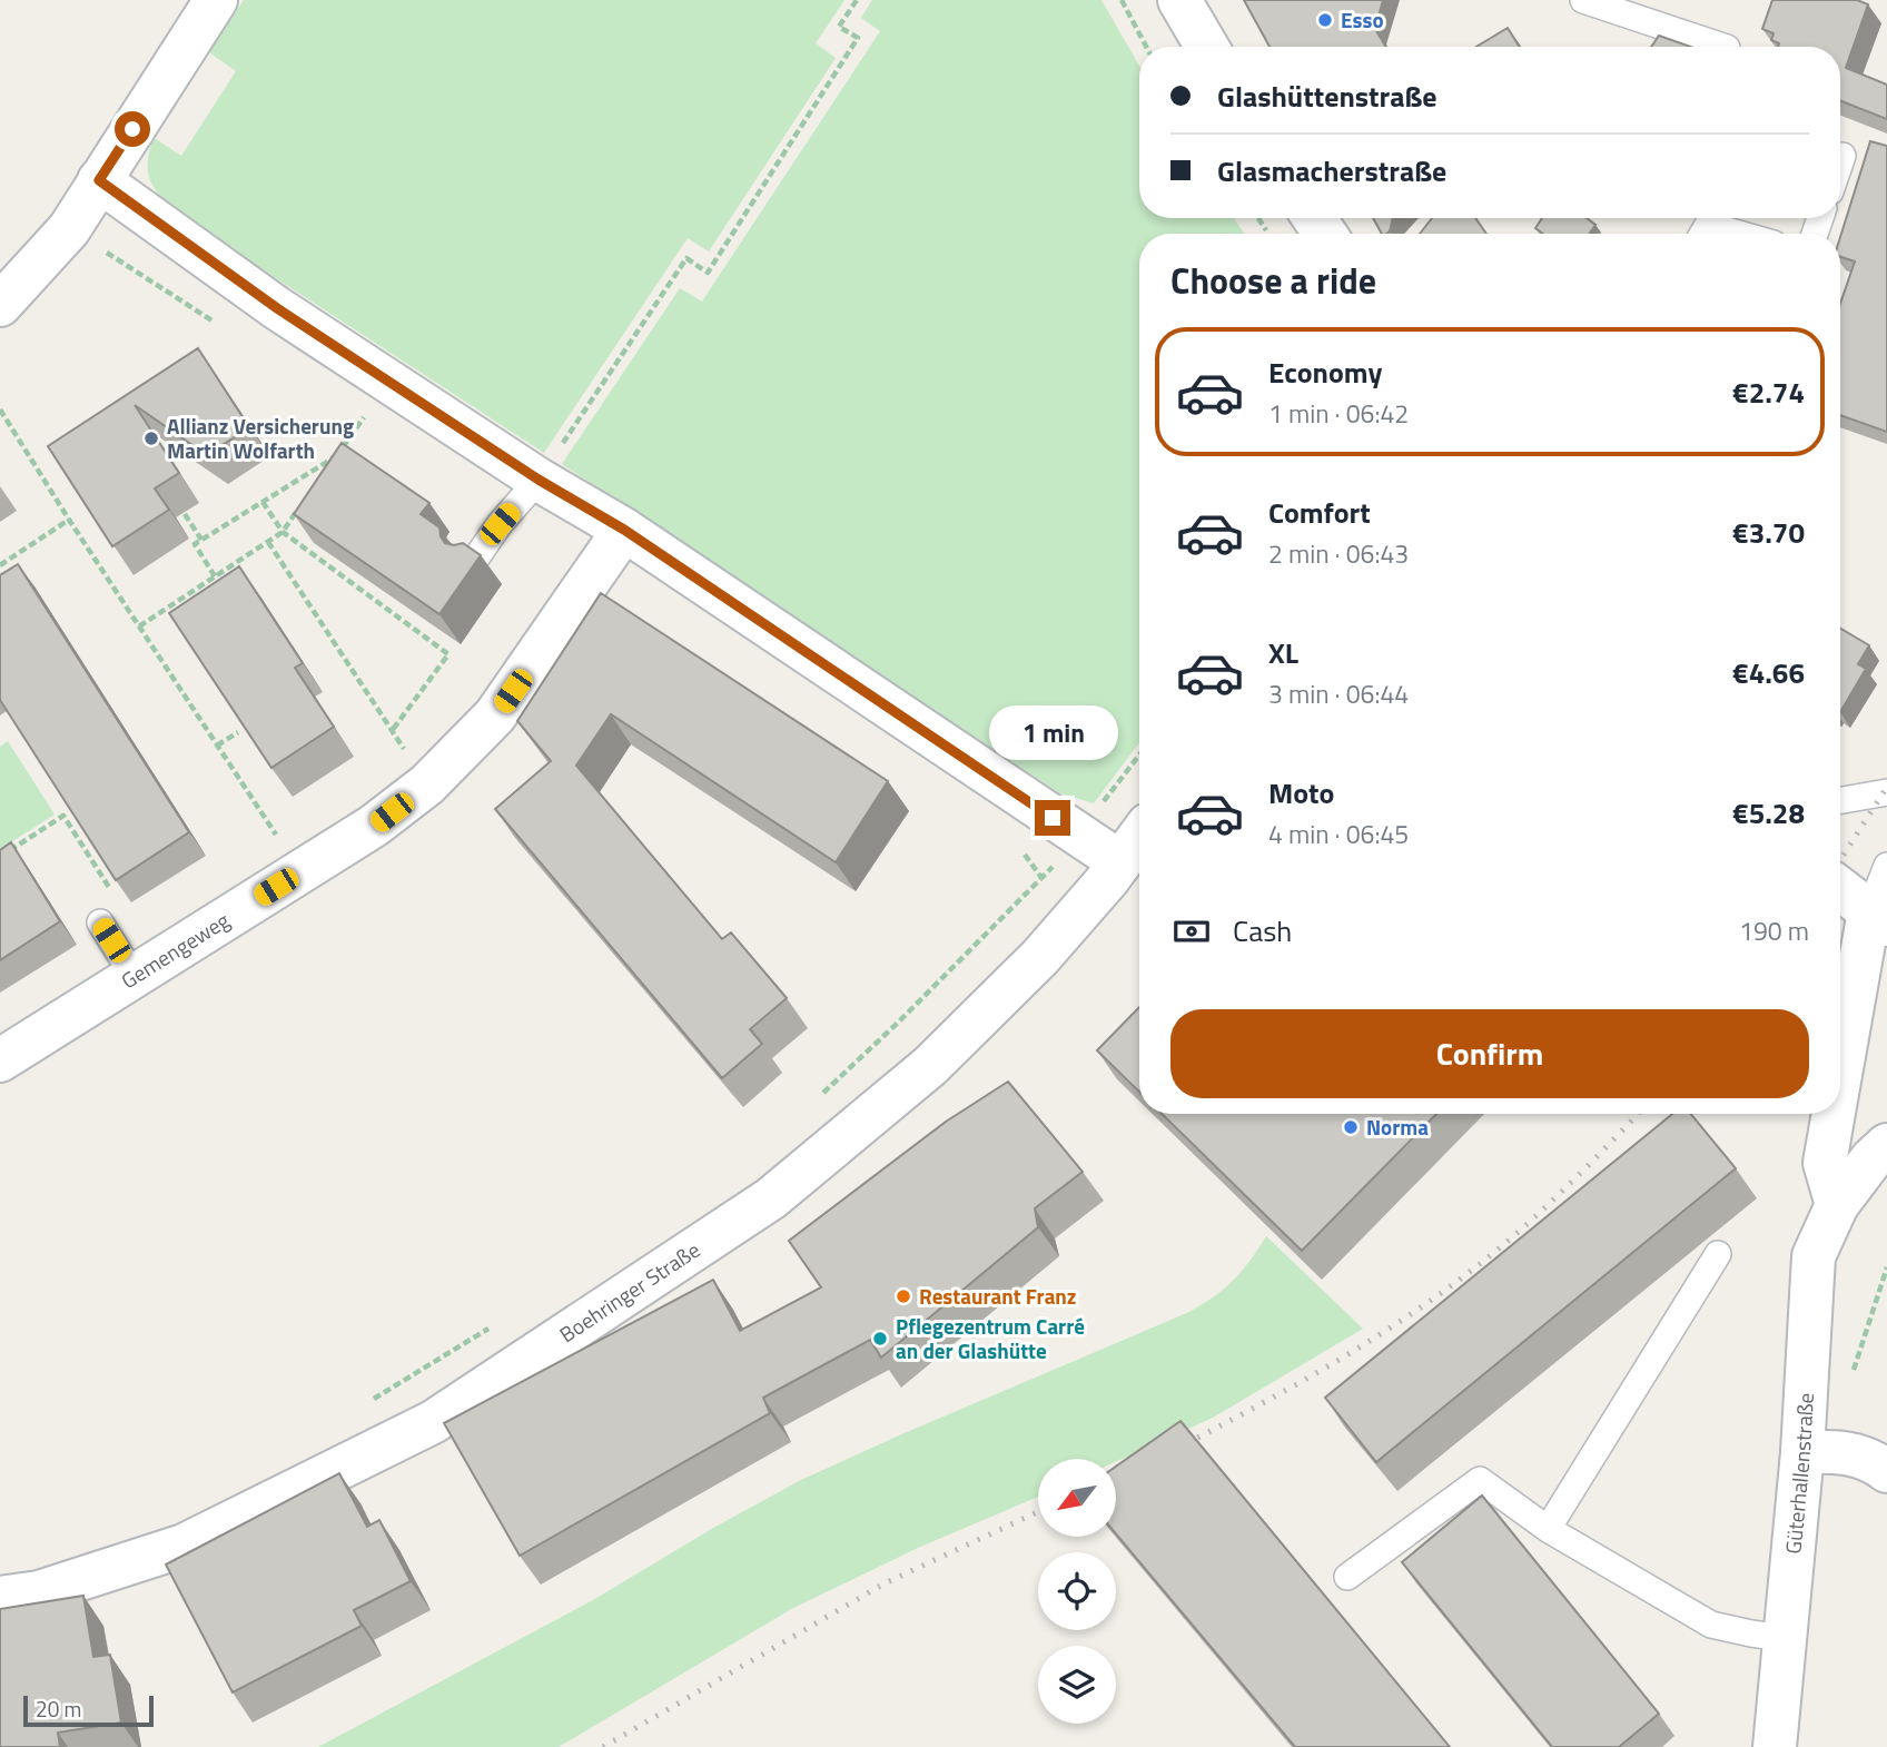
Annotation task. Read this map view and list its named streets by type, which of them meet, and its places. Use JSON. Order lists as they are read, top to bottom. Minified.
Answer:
{"streets":{"street":["Gemengeweg","Boehringer Straße","Güterhallenstraße"]},"places":["Esso","Allianz Versicherung Martin Wolfarth","Norma","Restaurant Franz","Pflegezentrum Carré an der Glashütte"],"scale_bar":"20 m","north":"bottom left","page":{"banner":["Glashüttenstraße","Glasmacherstraße"],"heading":"Choose a ride","list":[{"name":"Economy","note":"1 min · 06:42","value":"€2.74"},{"name":"Comfort","note":"2 min · 06:43","value":"€3.70"},{"name":"XL","note":"3 min · 06:44","value":"€4.66"},{"name":"Moto","note":"4 min · 06:45","value":"€5.28"}],"bubble":"1 min","pay":["Cash","190 m"],"buttons":"Confirm","scale":"20 m"}}
